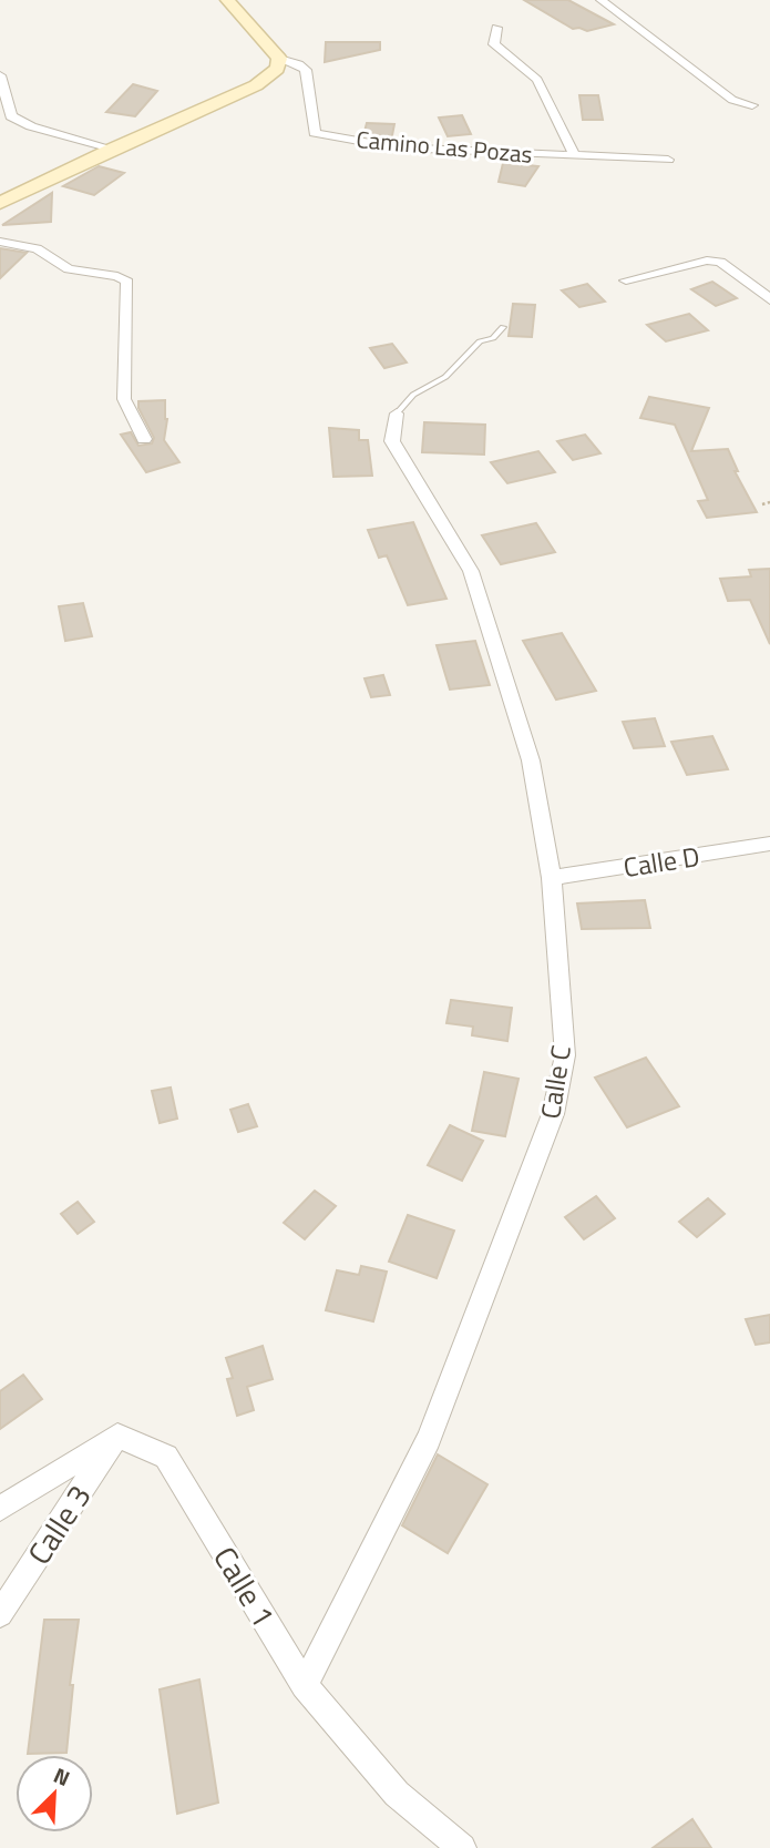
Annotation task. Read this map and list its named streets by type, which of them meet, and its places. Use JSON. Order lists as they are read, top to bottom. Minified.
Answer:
{"streets":{"street":["Camino Las Pozas","Calle D","Calle C","Calle 3","Calle 1"]},"crossings":[["Calle D","Calle C"],["Calle C","Calle 1"],["Calle 3","Calle 1"]],"north":"top right"}
